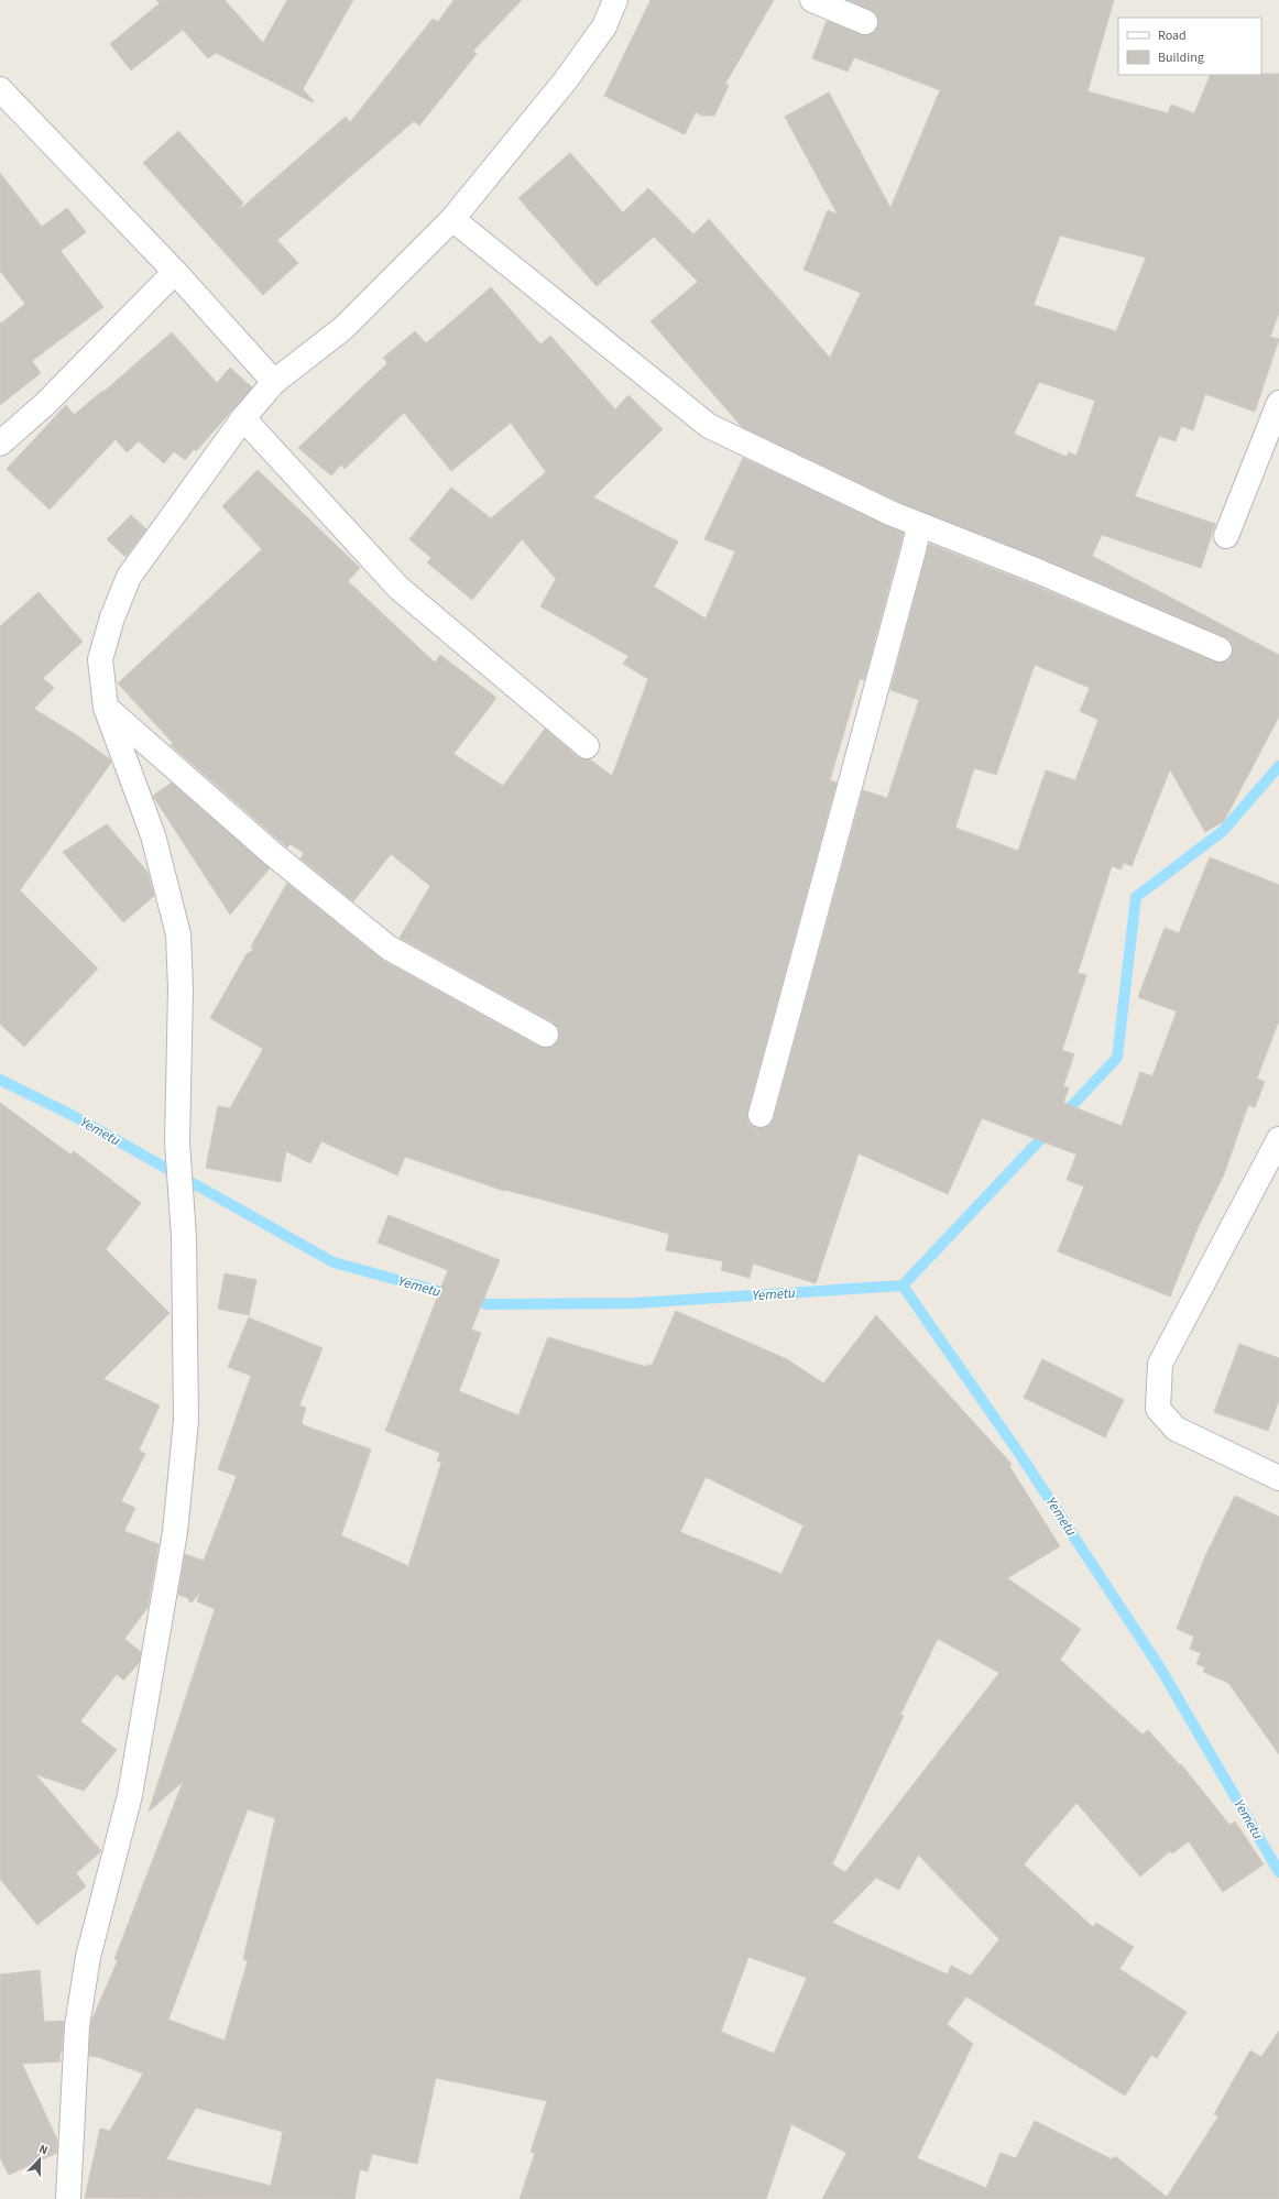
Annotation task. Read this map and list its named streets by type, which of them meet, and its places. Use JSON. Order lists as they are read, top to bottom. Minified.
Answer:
{"water":["Yemetu"],"legend":["Road","Building"],"north":"top"}
